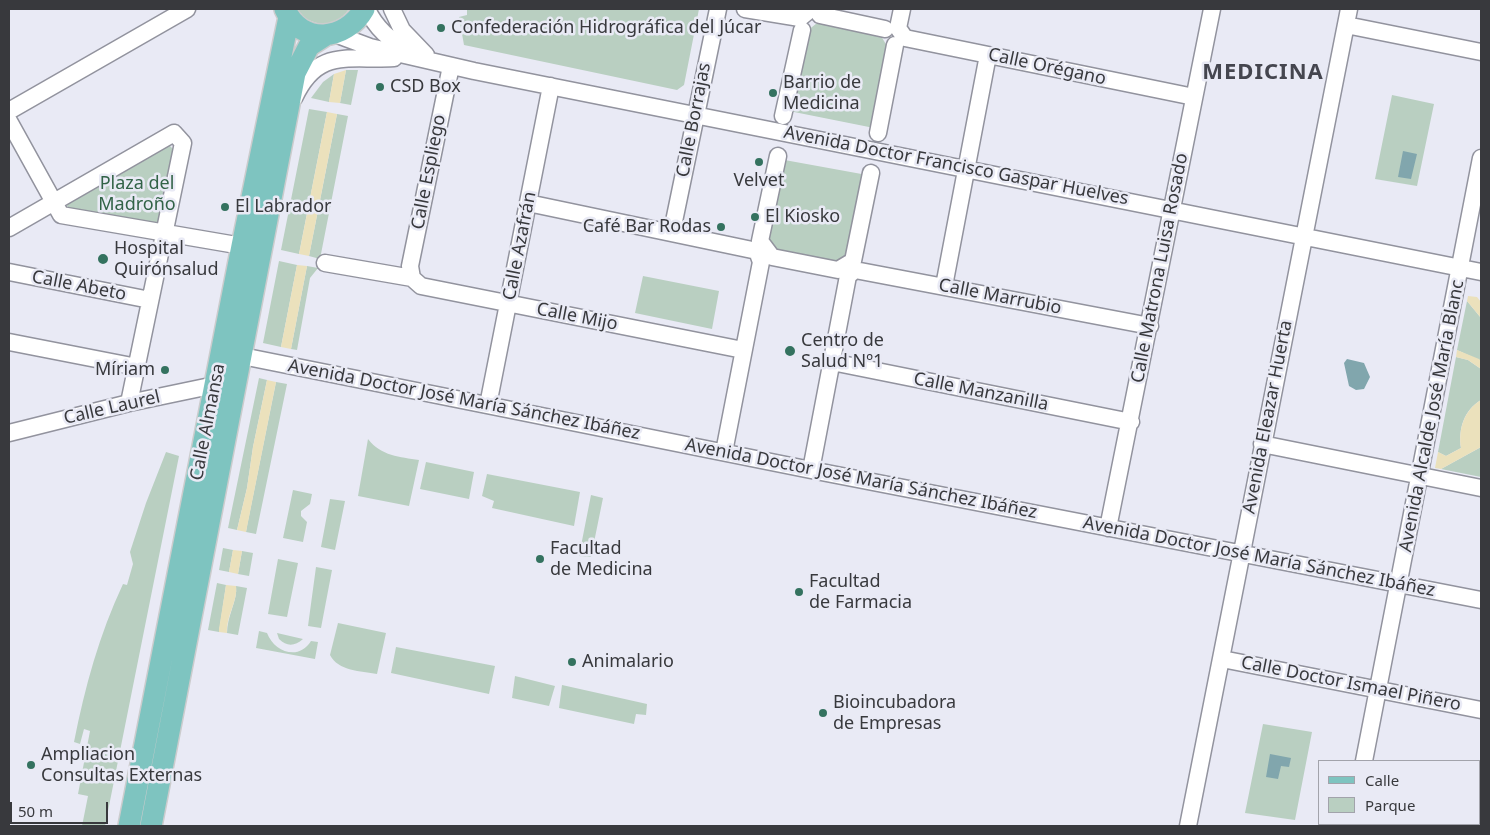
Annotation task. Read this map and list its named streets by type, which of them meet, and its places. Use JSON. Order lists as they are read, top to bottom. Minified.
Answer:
{"streets":{"main road":["Calle Almansa"],"street":["Calle Orégano","Calle Borrajas","Avenida Doctor Francisco Gaspar Huelves","Calle Espliego","Calle Azafrán","Calle Matrona Luisa Rosado","Calle Abeto","Calle Marrubio","Calle Mijo","Calle Manzanilla","Avenida Doctor José María Sánchez Ibáñez","Calle Laurel","Avenida Alcalde José María Blanc","Avenida Eleazar Huerta","Calle Doctor Ismael Piñero"]},"crossings":[["Calle Orégano","Calle Matrona Luisa Rosado"],["Calle Borrajas","Avenida Doctor Francisco Gaspar Huelves"],["Calle Borrajas","Calle Marrubio"],["Avenida Doctor Francisco Gaspar Huelves","Calle Espliego"],["Avenida Doctor Francisco Gaspar Huelves","Calle Azafrán"],["Avenida Doctor Francisco Gaspar Huelves","Calle Matrona Luisa Rosado"],["Avenida Doctor Francisco Gaspar Huelves","Avenida Alcalde José María Blanc"],["Avenida Doctor Francisco Gaspar Huelves","Avenida Eleazar Huerta"],["Avenida Doctor Francisco Gaspar Huelves","Calle Almansa"],["Calle Espliego","Calle Mijo"],["Calle Azafrán","Calle Marrubio"],["Calle Azafrán","Calle Mijo"],["Calle Azafrán","Avenida Doctor José María Sánchez Ibáñez"],["Calle Matrona Luisa Rosado","Calle Marrubio"],["Calle Matrona Luisa Rosado","Calle Manzanilla"],["Calle Matrona Luisa Rosado","Avenida Doctor José María Sánchez Ibáñez"],["Avenida Doctor José María Sánchez Ibáñez","Avenida Alcalde José María Blanc"],["Avenida Doctor José María Sánchez Ibáñez","Avenida Eleazar Huerta"],["Avenida Doctor José María Sánchez Ibáñez","Calle Almansa"],["Calle Laurel","Calle Almansa"],["Avenida Alcalde José María Blanc","Calle Doctor Ismael Piñero"],["Avenida Eleazar Huerta","Calle Doctor Ismael Piñero"]],"districts":["MEDICINA"],"parks":["Plaza del Madroño"],"places":["Confederación Hidrográfica del Júcar","CSD Box","Barrio de Medicina","Velvet","El Labrador","El Kiosko","Café Bar Rodas","Hospital Quirónsalud","Centro de Salud Nº1","Míriam","Facultad de Medicina","Facultad de Farmacia","Animalario","Bioincubadora de Empresas","Ampliacion Consultas Externas"],"legend":["Calle","Parque"],"scale_bar":"50 m"}
